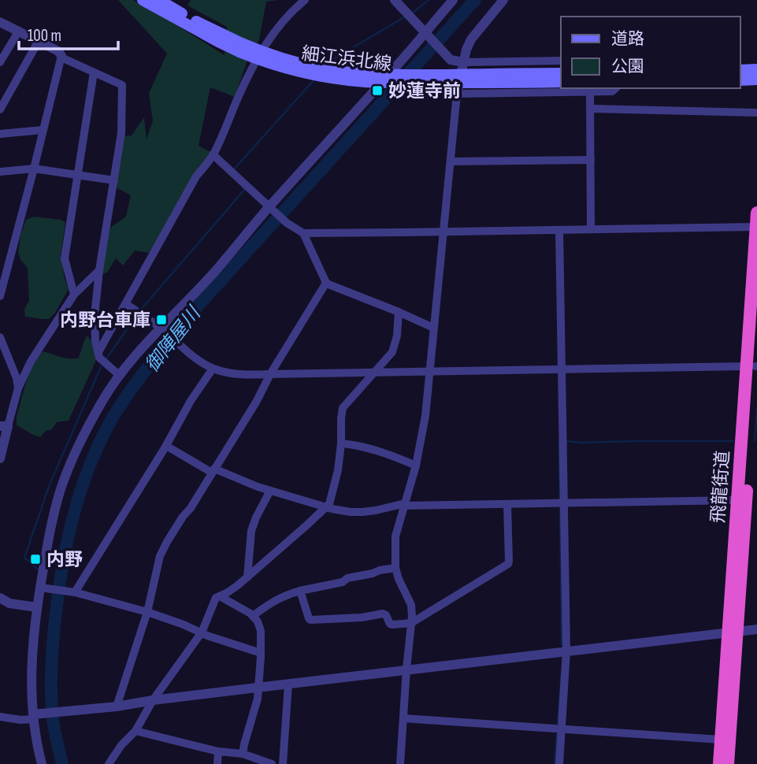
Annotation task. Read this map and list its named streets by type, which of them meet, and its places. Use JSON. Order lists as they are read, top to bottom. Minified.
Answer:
{"streets":{"highway":["飛龍街道"],"main road":["細江浜北線"]},"water":["御陣屋川"],"places":{"transit":["妙蓮寺前","内野台車庫","内野"]},"legend":["道路","公園"],"scale_bar":"100 m"}
